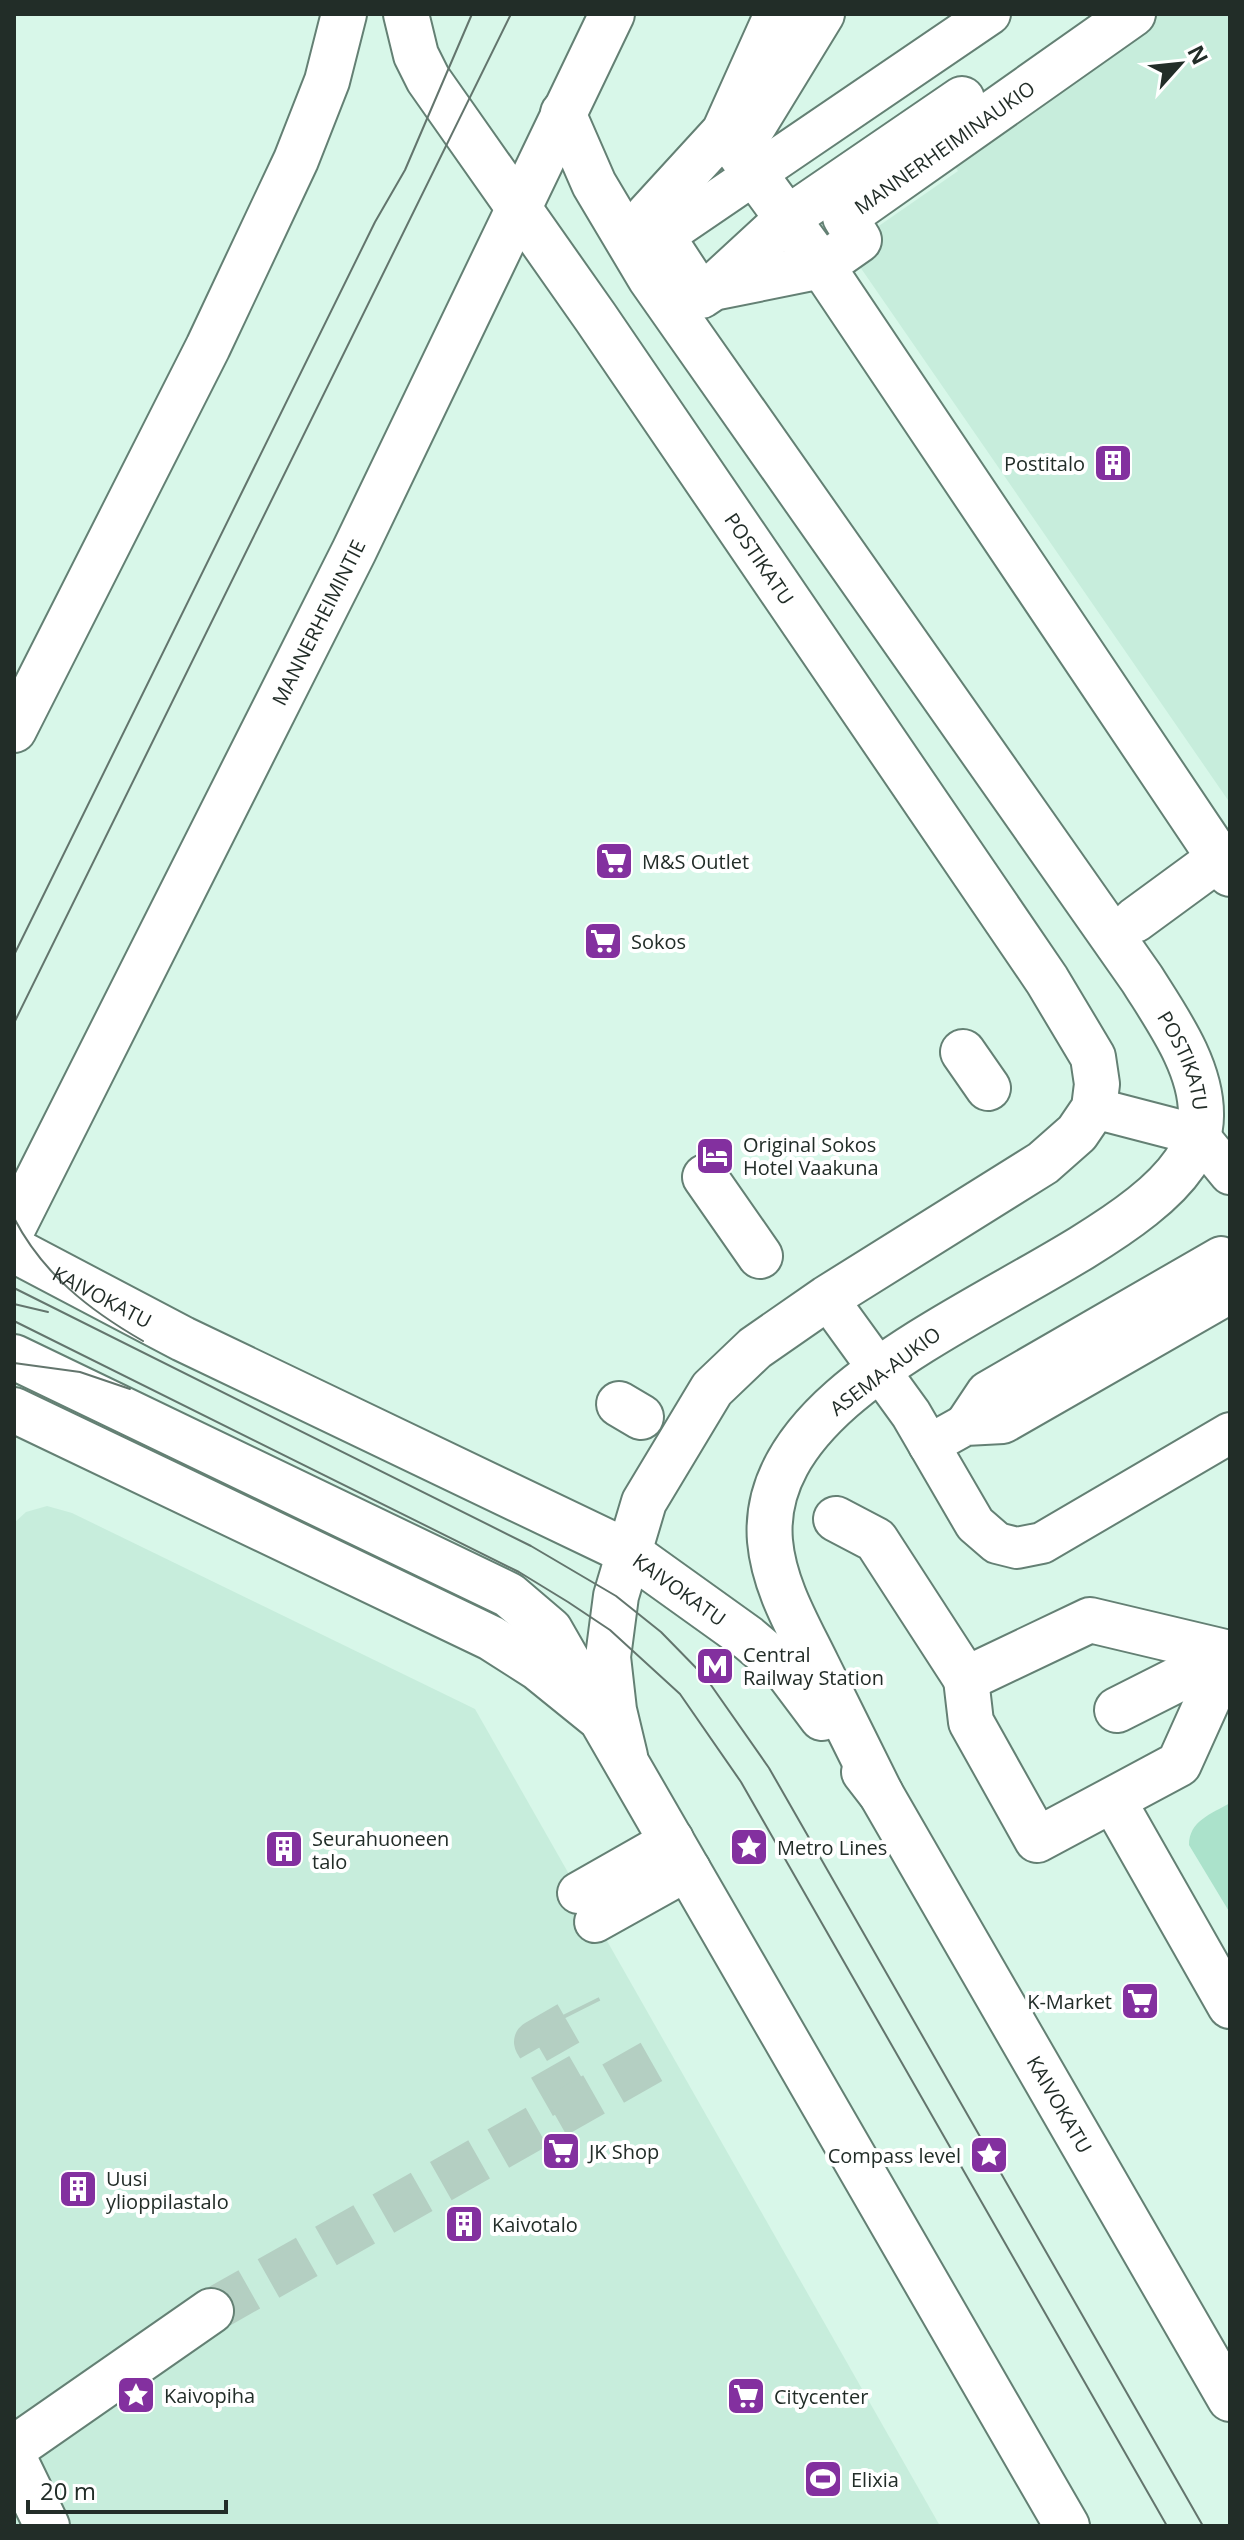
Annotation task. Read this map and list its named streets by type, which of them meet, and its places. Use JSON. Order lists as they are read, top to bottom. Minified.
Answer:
{"streets":{"main road":["MANNERHEIMINAUKIO","POSTIKATU","MANNERHEIMINTIE","KAIVOKATU","ASEMA-AUKIO"]},"crossings":[["POSTIKATU","MANNERHEIMINTIE"],["POSTIKATU","ASEMA-AUKIO"],["KAIVOKATU","ASEMA-AUKIO"]],"places":{"building":["Postitalo","Seurahuoneen talo","Uusi ylioppilastalo","Kaivotalo"],"supermarket":["M&S Outlet","Sokos","K-Market","JK Shop","Citycenter"],"hotel":["Original Sokos Hotel Vaakuna"],"metro station":["Central Railway Station"],"place":["Metro Lines","Compass level","Kaivopiha"],"sports":["Elixia"]},"scale_bar":"20 m","north":"top right"}
